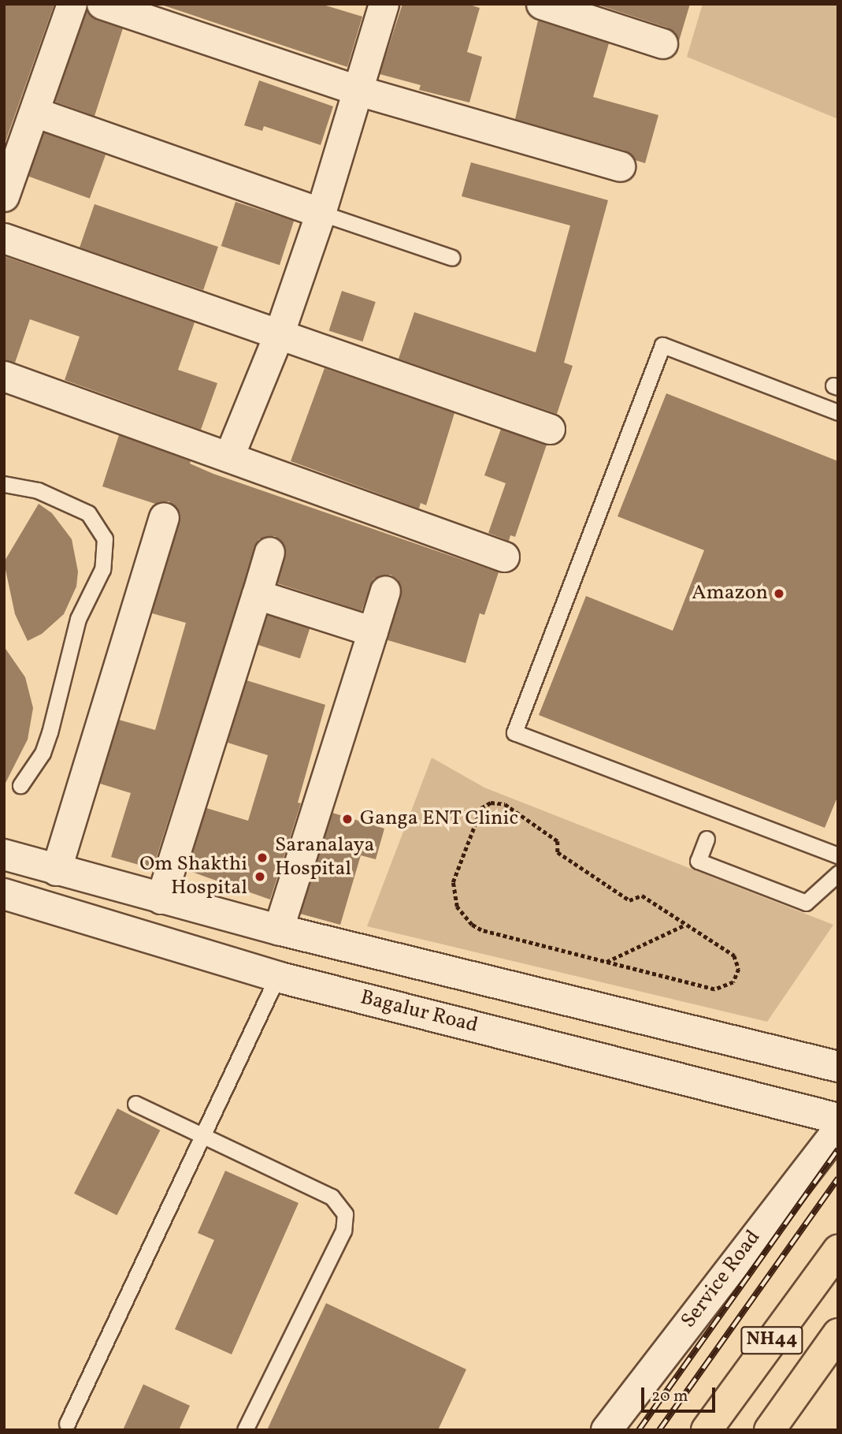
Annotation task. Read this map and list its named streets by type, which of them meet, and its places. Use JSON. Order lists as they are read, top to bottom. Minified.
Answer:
{"streets":{"highway":["NH44"],"main road":["Bagalur Road","Service Road"]},"places":["Amazon","Ganga ENT Clinic","Saranalaya Hospital","Om Shakthi Hospital"],"scale_bar":"20 m"}
